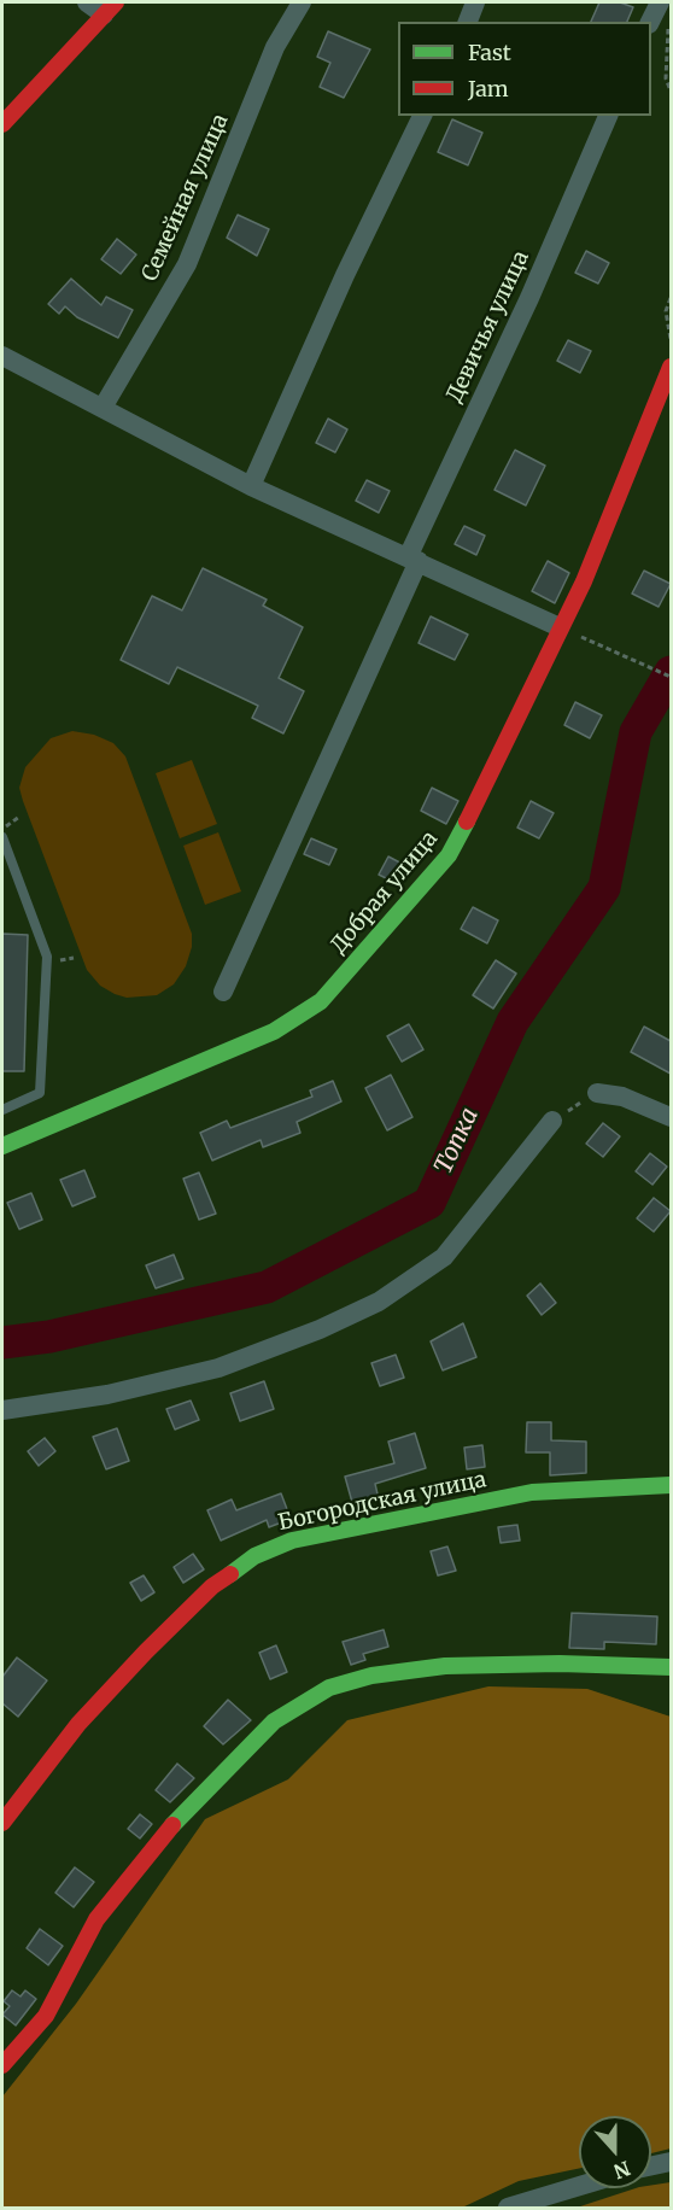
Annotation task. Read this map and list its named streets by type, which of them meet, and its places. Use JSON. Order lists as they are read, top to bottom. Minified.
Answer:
{"streets":{"street":["Семейная улица","Девичья улица","Добрая улица","Богородская улица"]},"water":["Топка"],"legend":["Fast","Jam"],"north":"bottom"}
